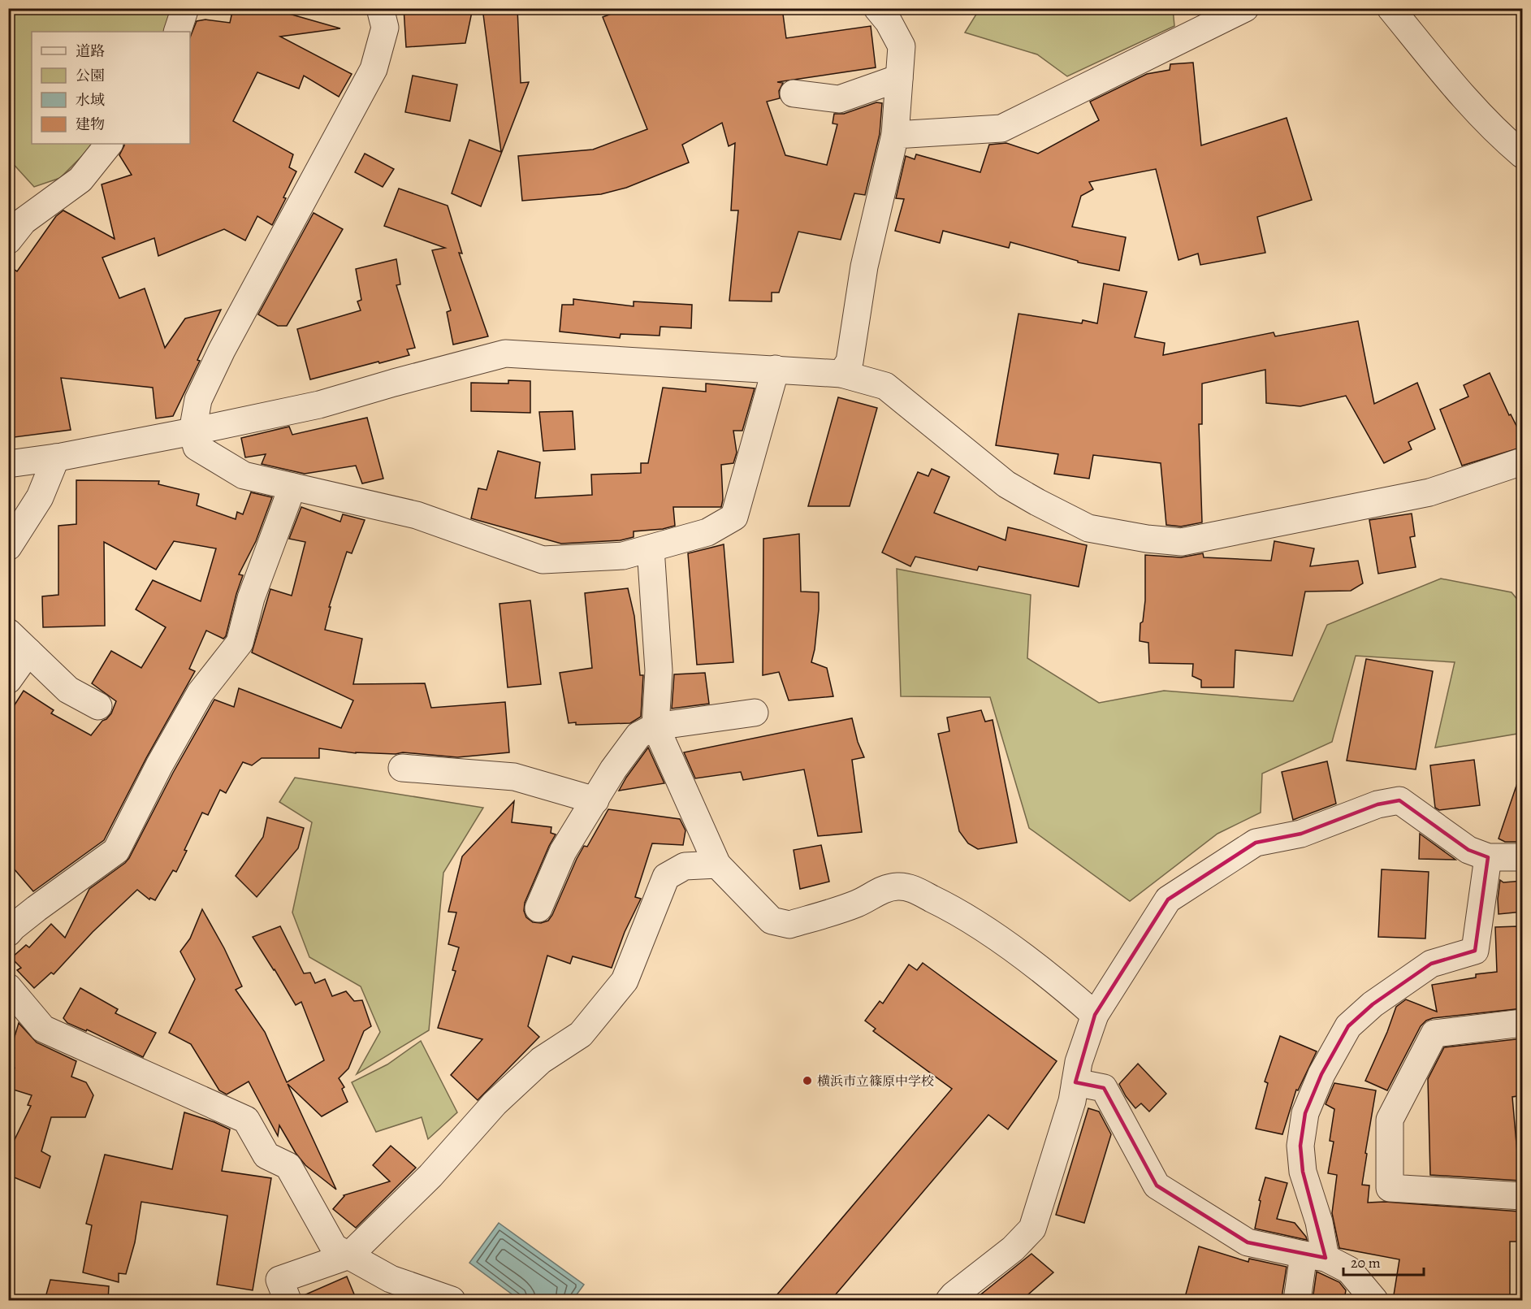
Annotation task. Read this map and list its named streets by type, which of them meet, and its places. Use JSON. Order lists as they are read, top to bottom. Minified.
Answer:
{"places":["横浜市立篠原中学校"],"legend":["道路","公園","水域","建物"],"scale_bar":"20 m"}
